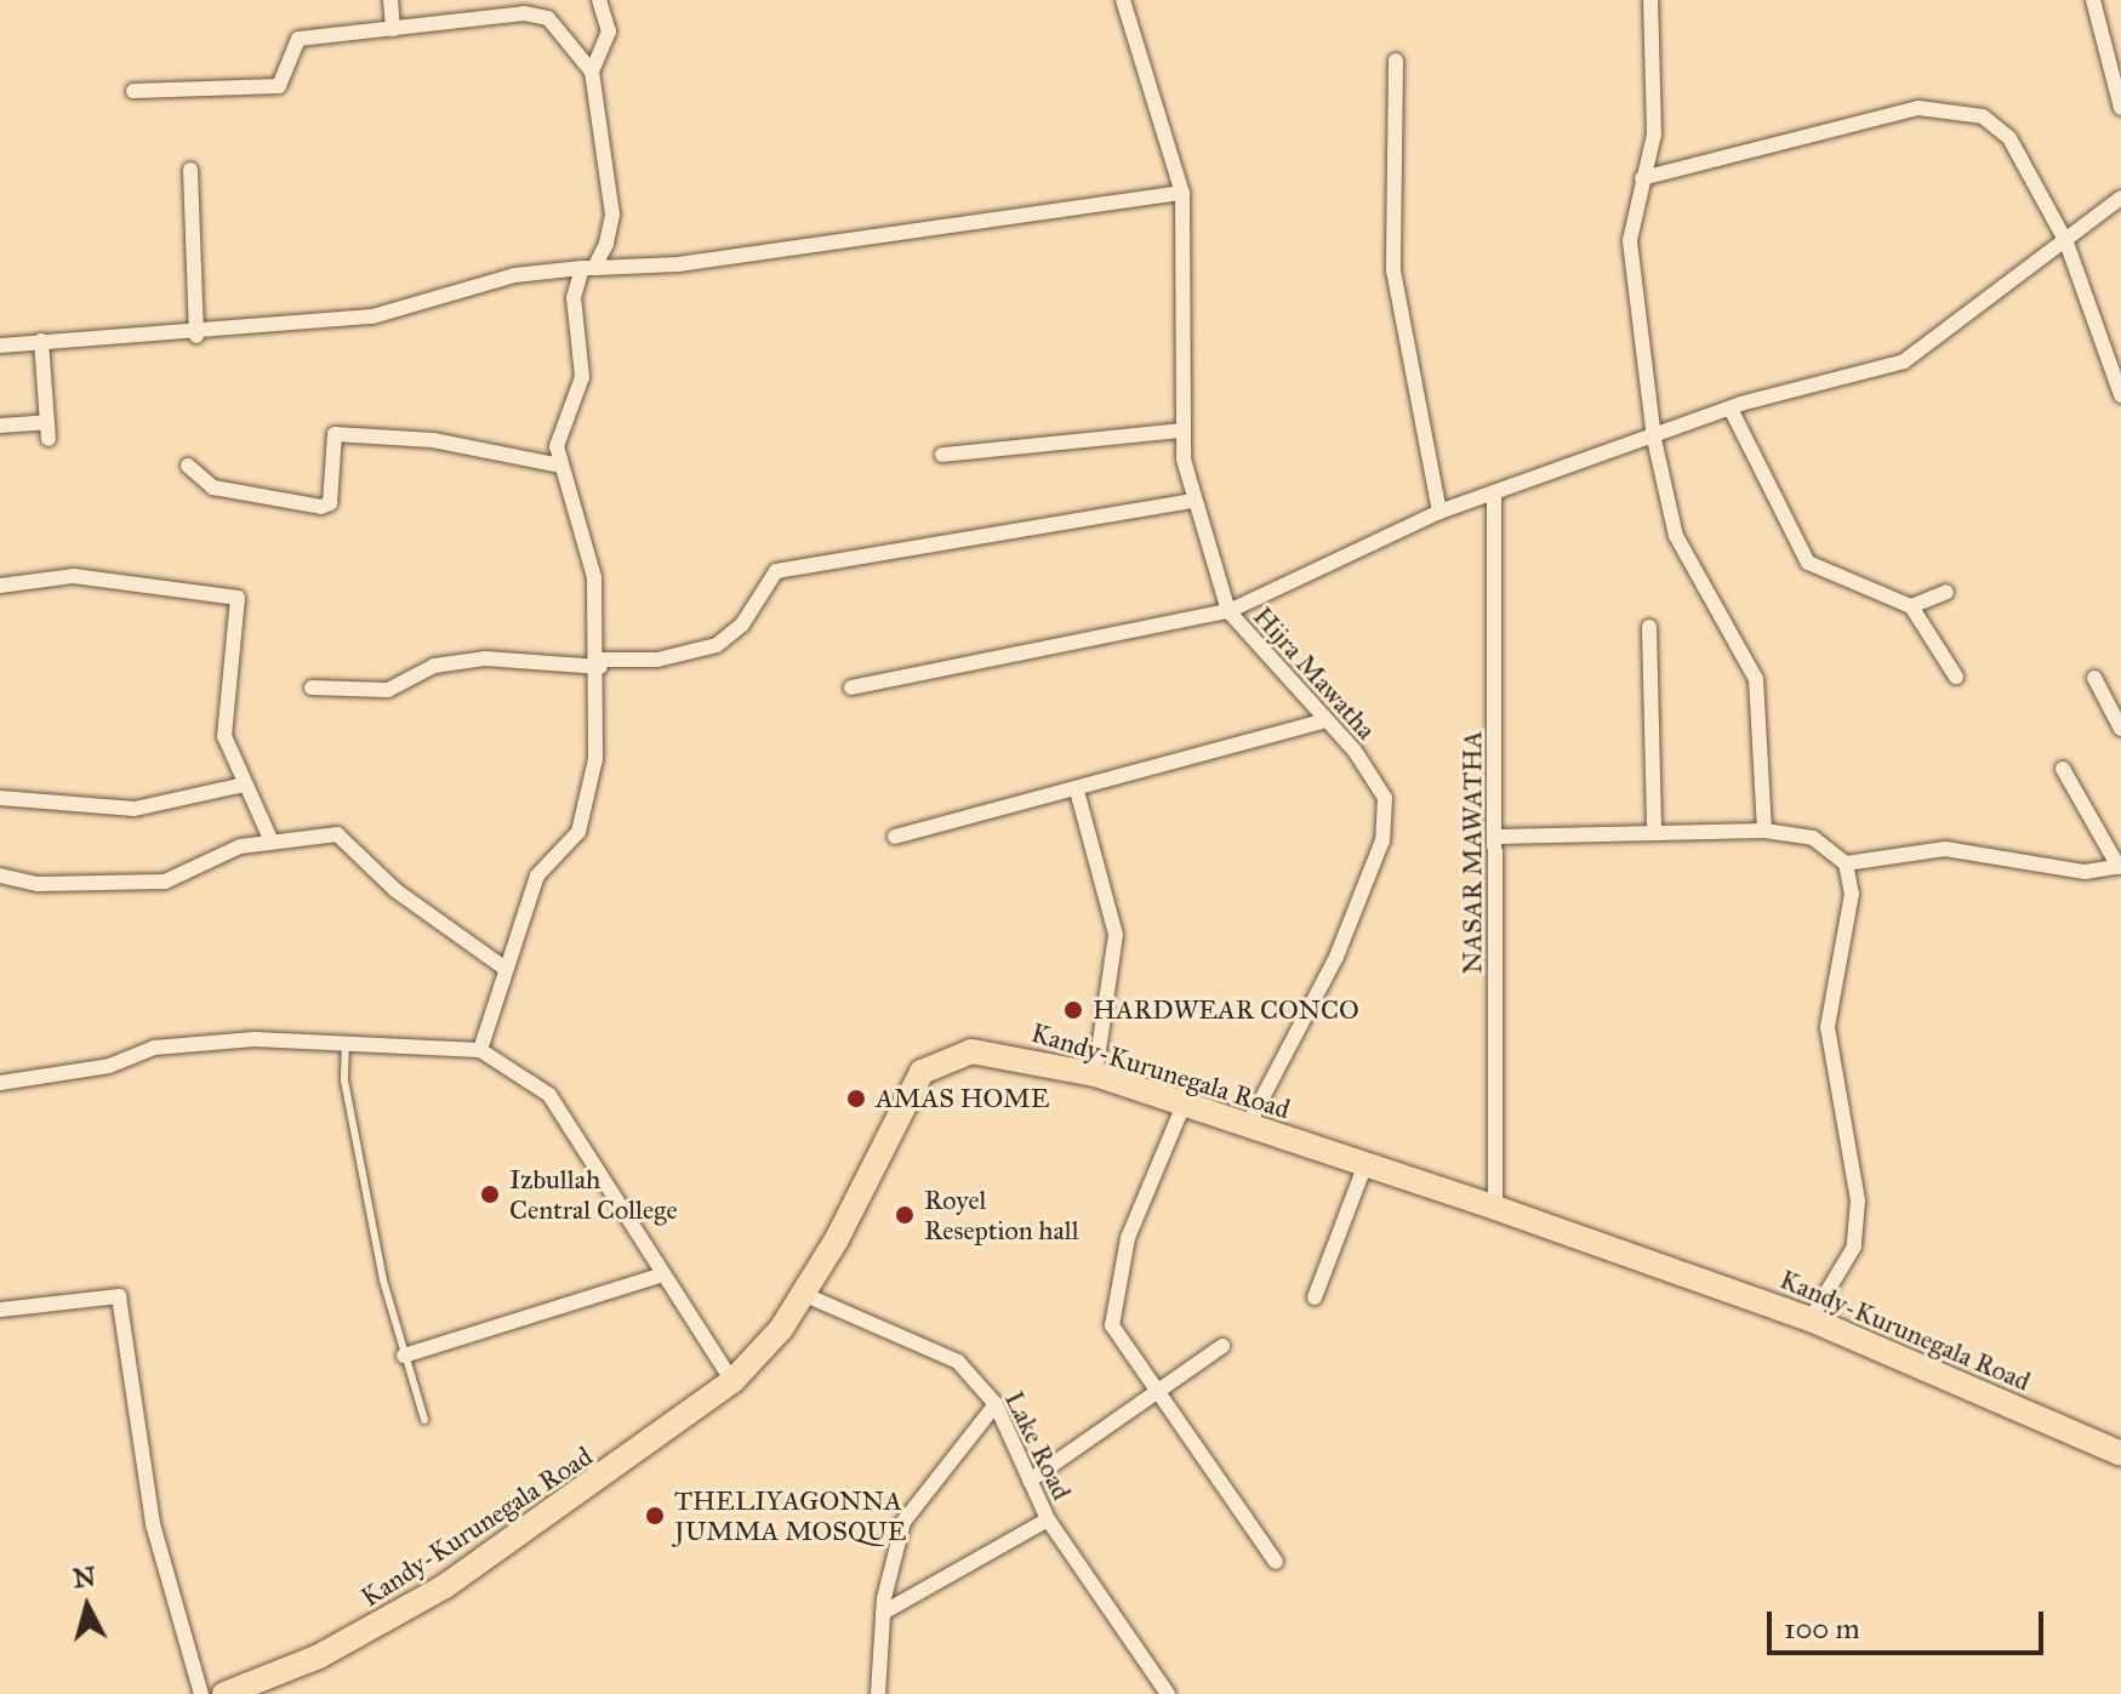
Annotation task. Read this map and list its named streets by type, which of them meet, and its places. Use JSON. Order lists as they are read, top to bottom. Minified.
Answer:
{"streets":{"highway":["Kandy-Kurunegala Road"],"street":["Hijra Mawatha","NASAR MAWATHA","Lake Road"]},"crossings":[["Hijra Mawatha","Kandy-Kurunegala Road"],["NASAR MAWATHA","Kandy-Kurunegala Road"],["Kandy-Kurunegala Road","Lake Road"]],"places":["HARDWEAR CONCO","AMAS HOME","Izbullah Central College","Royel Reseption hall","THELIYAGONNA JUMMA MOSQUE"],"scale_bar":"100 m","north":"top"}
